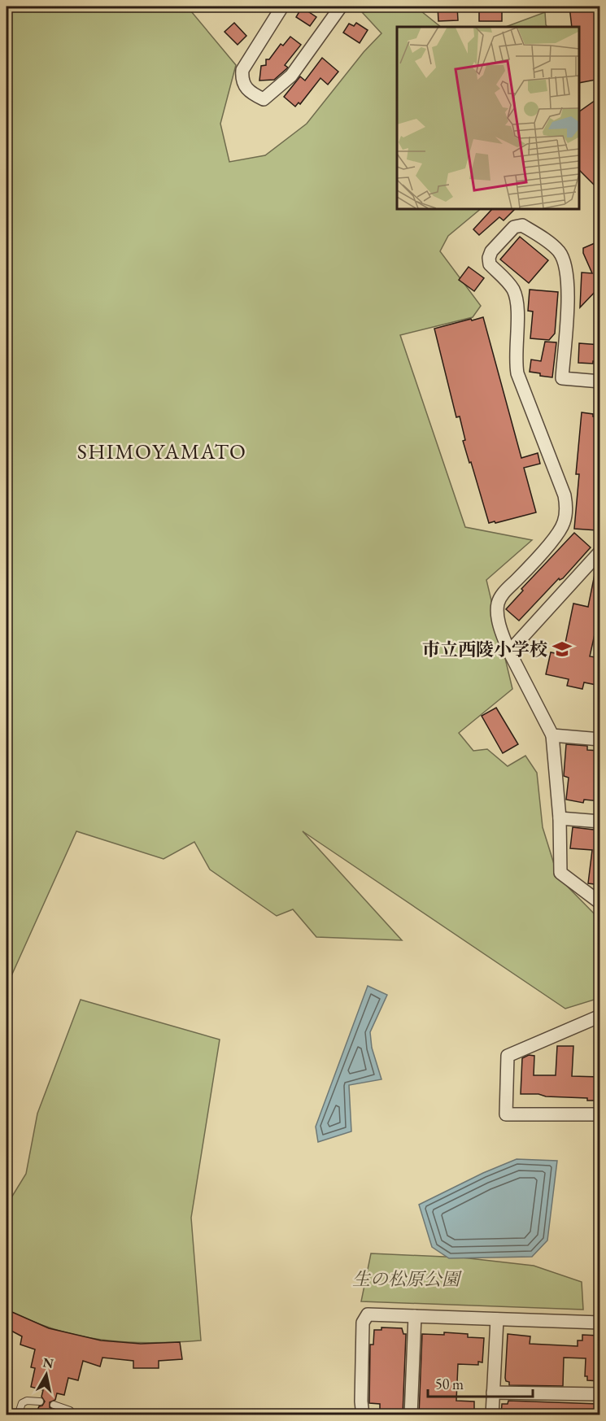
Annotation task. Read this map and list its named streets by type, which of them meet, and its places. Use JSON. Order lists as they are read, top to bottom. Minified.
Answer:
{"districts":["SHIMOYAMATO"],"parks":["生の松原公園"],"places":{"school or university":["市立西陵小学校"]},"scale_bar":"50 m","north":"top"}
